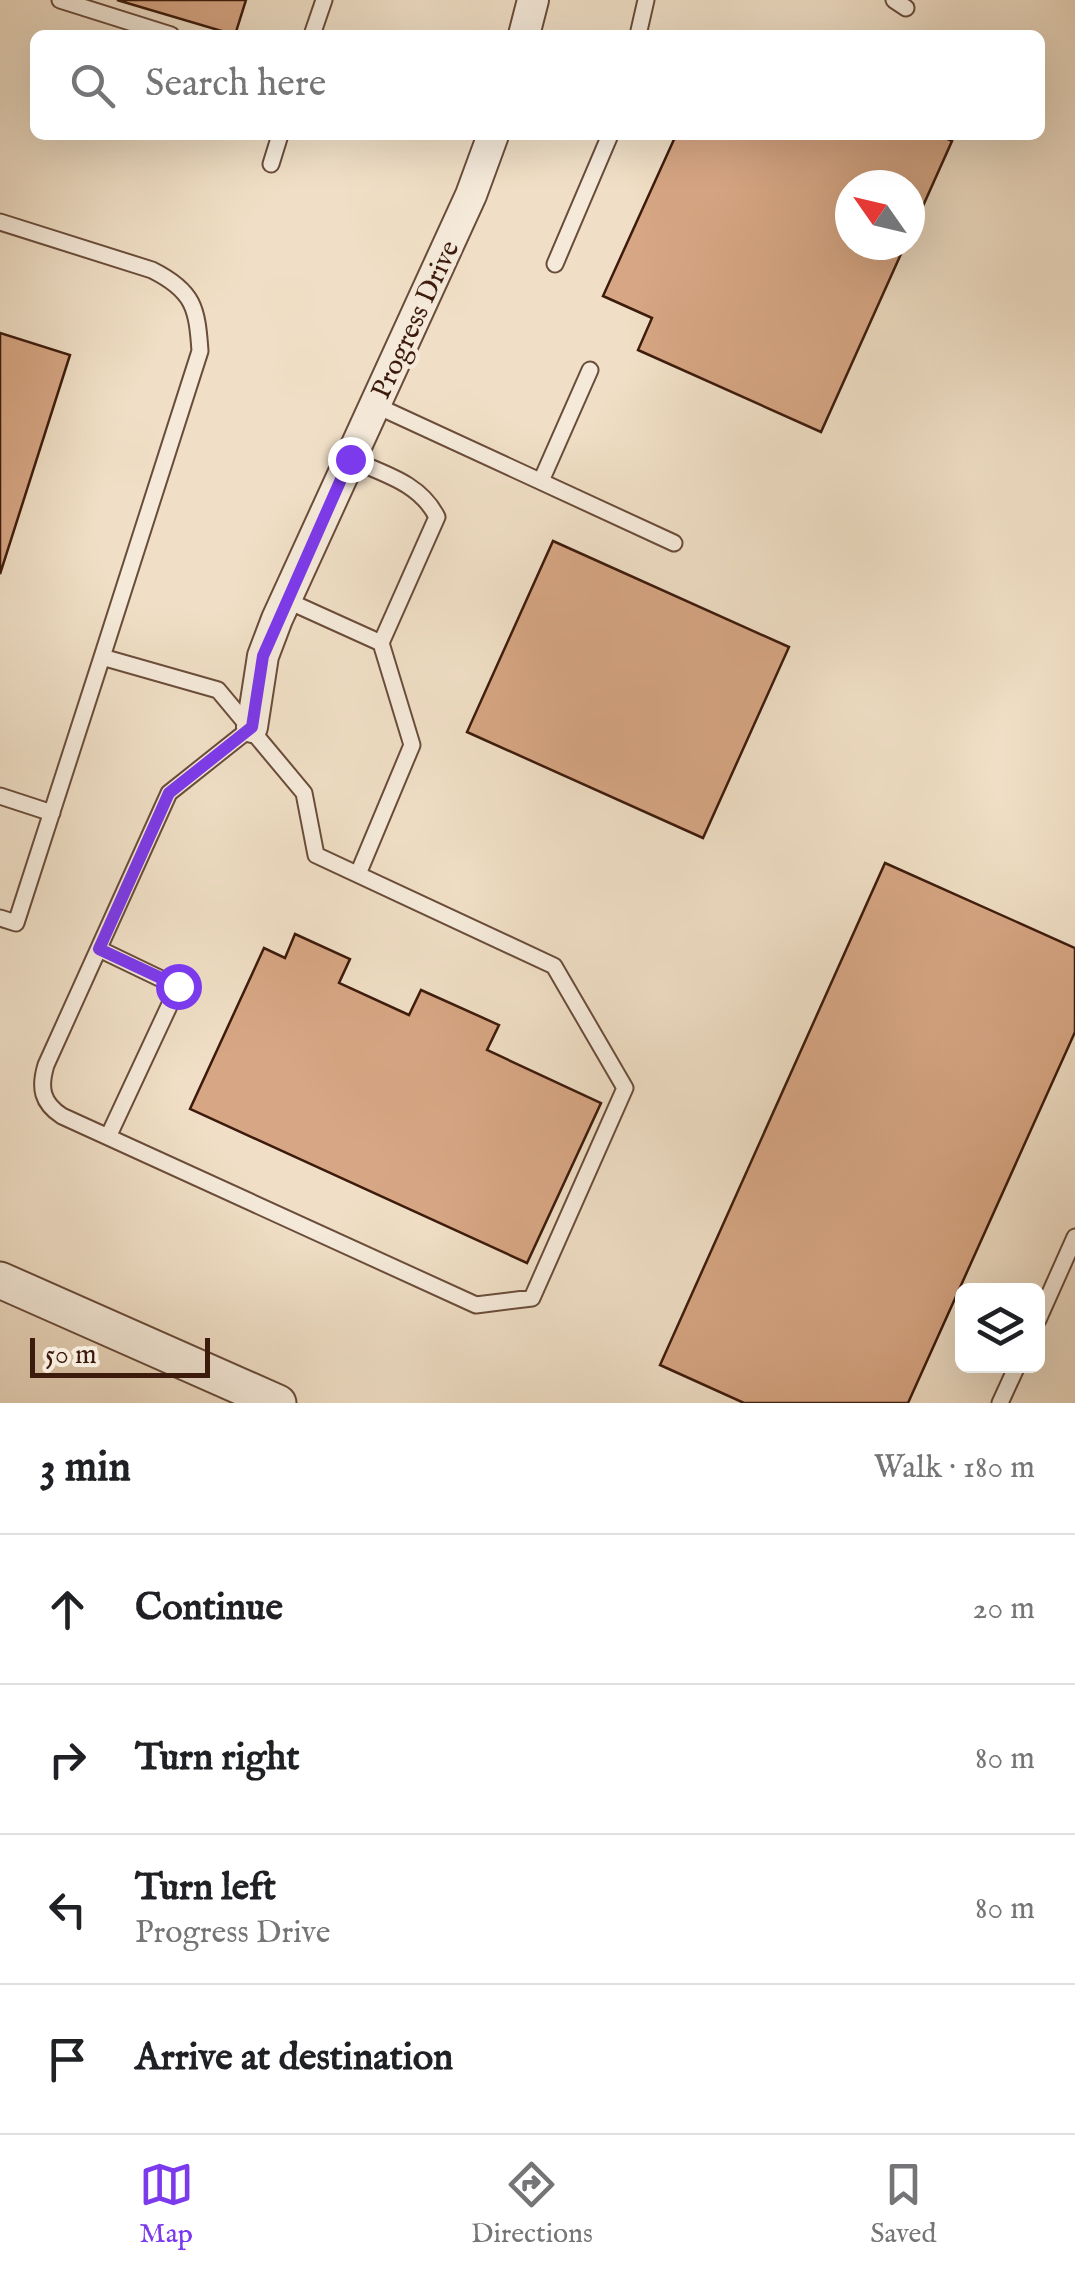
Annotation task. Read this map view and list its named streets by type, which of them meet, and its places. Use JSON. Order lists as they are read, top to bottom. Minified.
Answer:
{"streets":{"street":["Progress Drive"]},"scale_bar":"50 m","north":"top left","page":{"search":"Search here","scale":"50 m","heading":["3 min","Walk · 180 m"],"list":[["Continue","20 m"],["Turn right","80 m"],["Turn left","Progress Drive","80 m"],"Arrive at destination"],"nav":["Map","Directions","Saved"]}}
